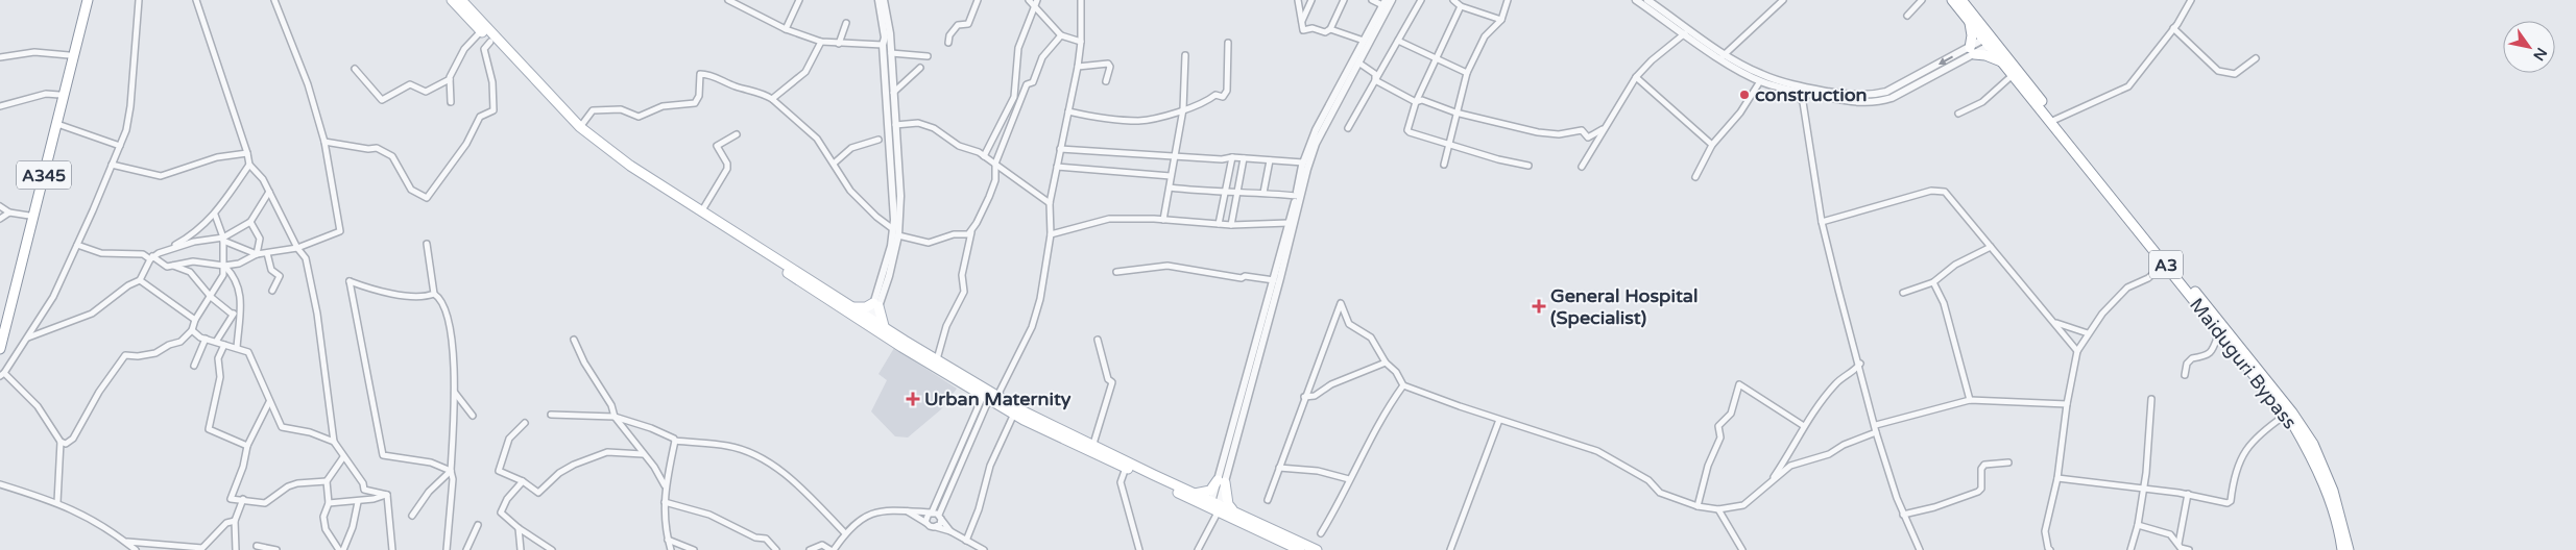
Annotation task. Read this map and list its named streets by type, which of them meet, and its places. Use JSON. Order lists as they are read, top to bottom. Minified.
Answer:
{"streets":{"main road":["A345","A3","Maiduguri Bypass"]},"places":{"other":["construction"],"health":["General Hospital (Specialist)","Urban Maternity"]},"north":"bottom right"}
